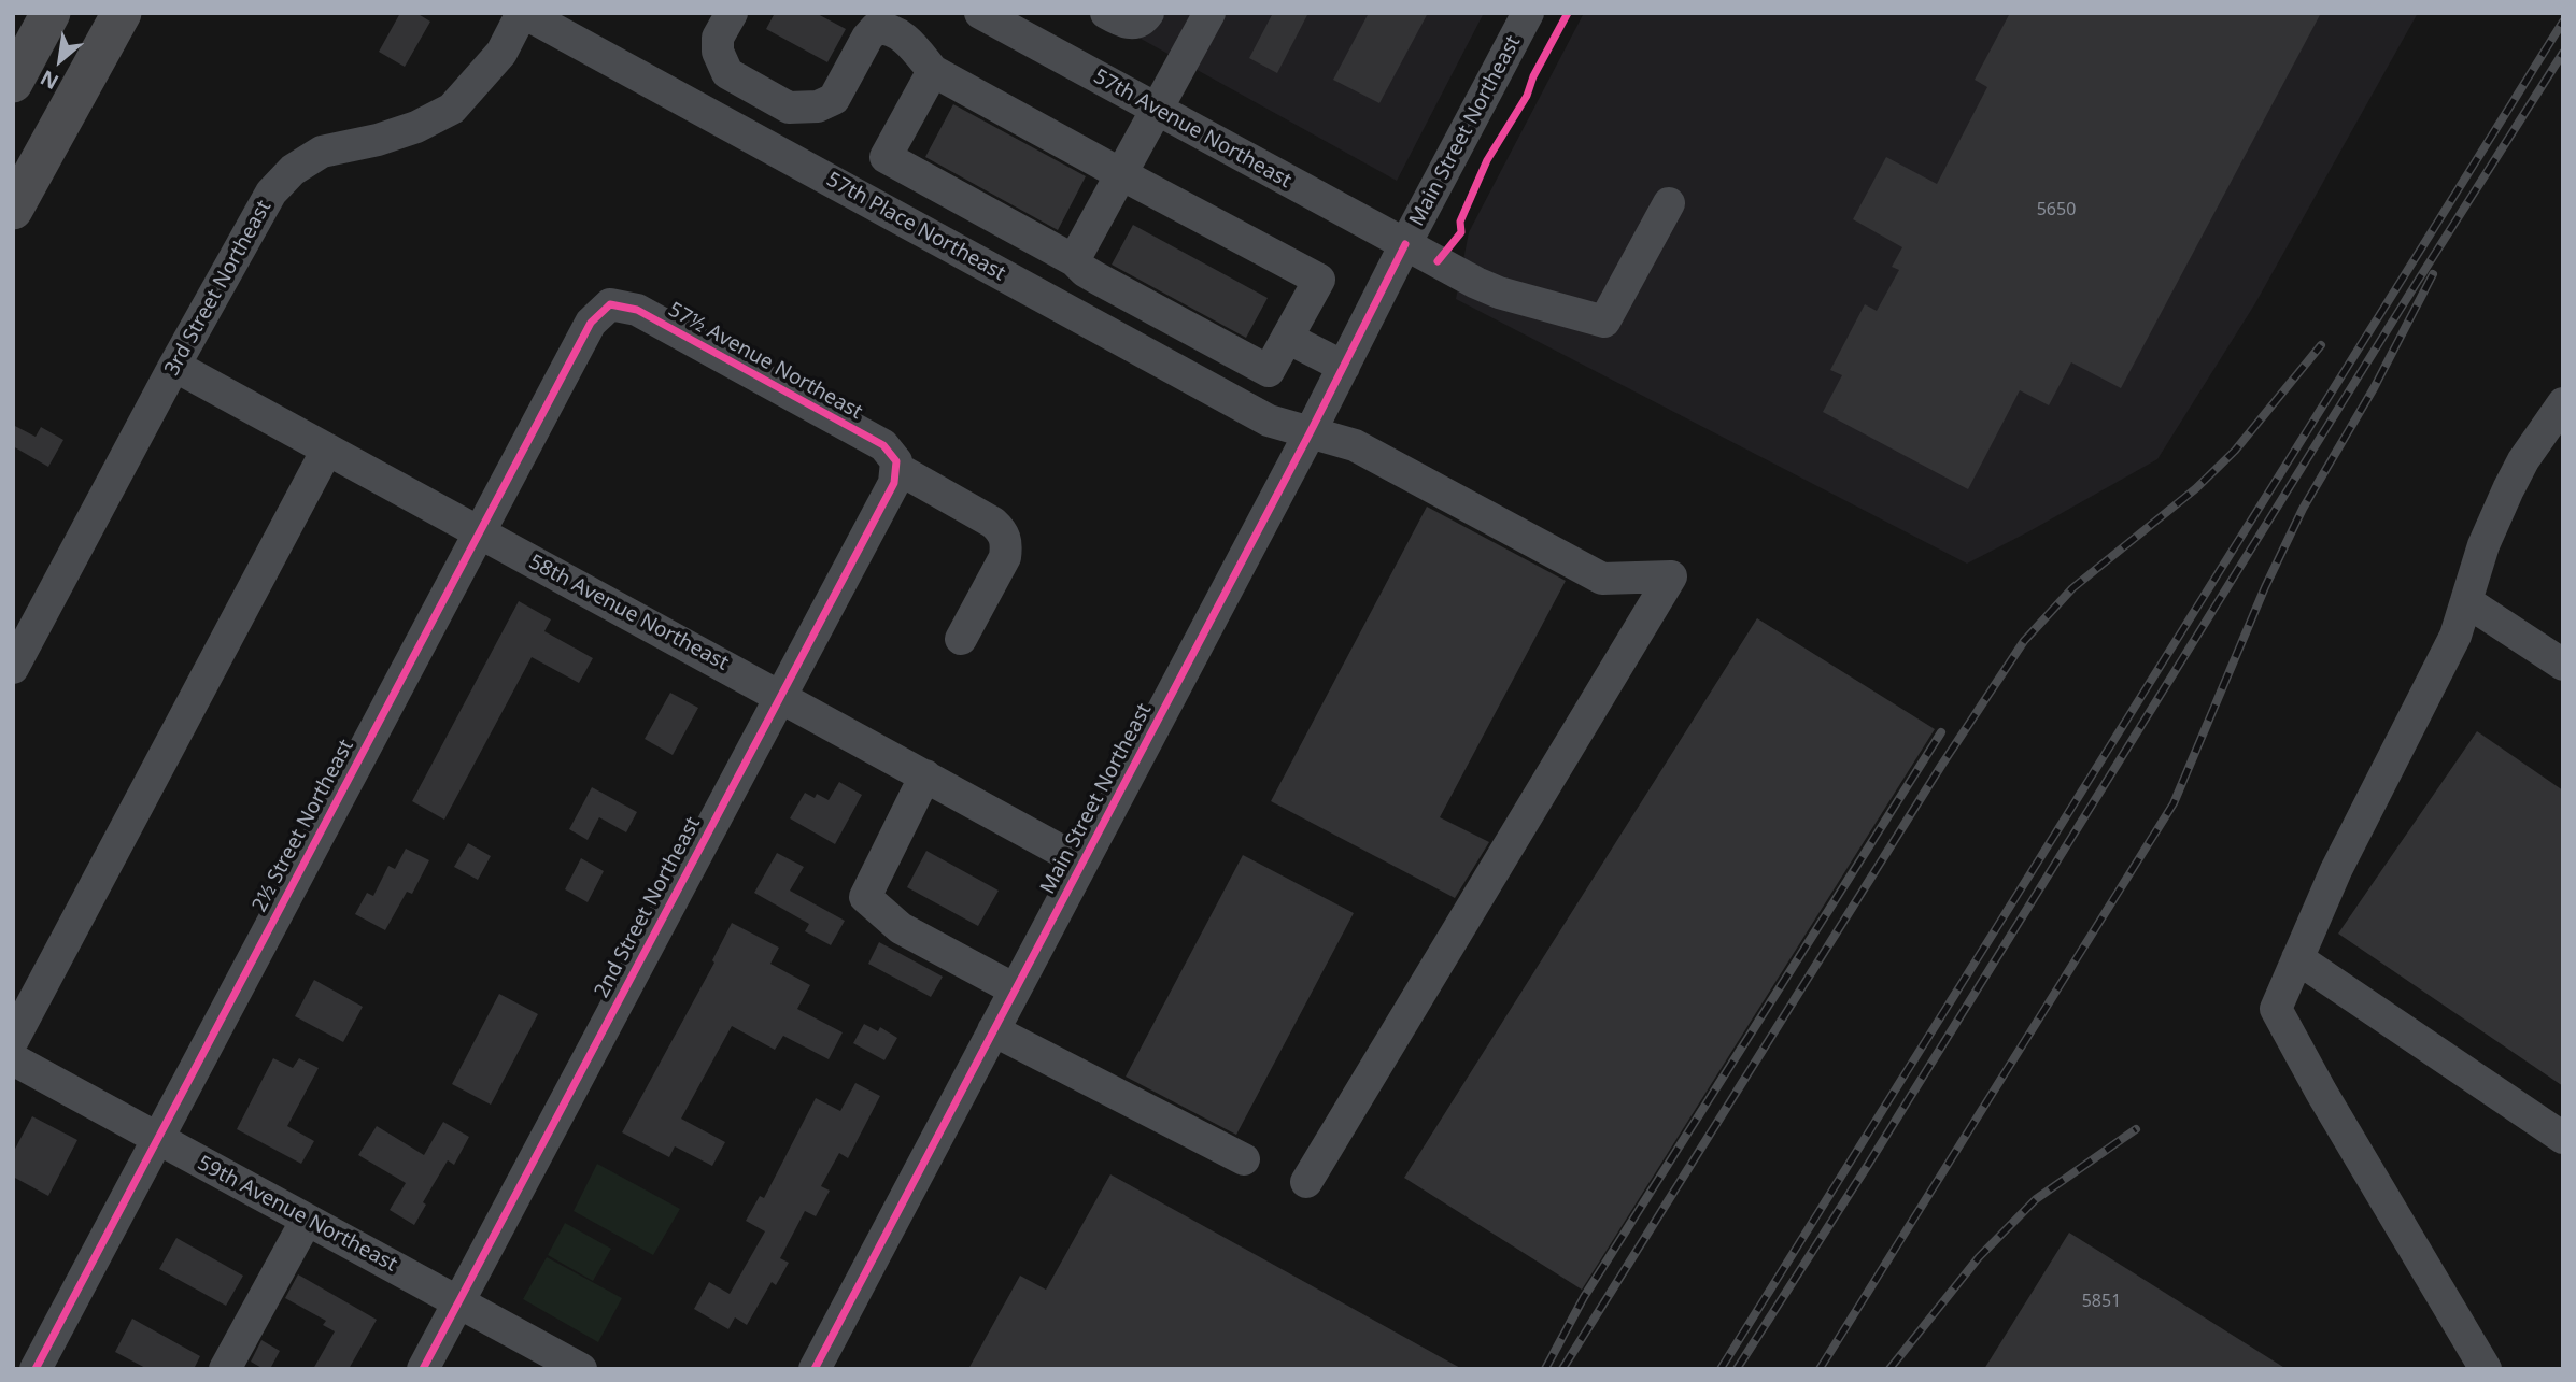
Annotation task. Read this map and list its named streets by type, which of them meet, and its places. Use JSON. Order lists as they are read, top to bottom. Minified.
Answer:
{"streets":{"street":["57th Avenue Northeast","Main Street Northeast","57th Place Northeast","3rd Street Northeast","57½ Avenue Northeast","58th Avenue Northeast","2½ Street Northeast","2nd Street Northeast","59th Avenue Northeast"]},"crossings":[["57th Avenue Northeast","Main Street Northeast"],["Main Street Northeast","57th Place Northeast"],["Main Street Northeast","58th Avenue Northeast"],["57th Place Northeast","3rd Street Northeast"],["3rd Street Northeast","58th Avenue Northeast"],["57½ Avenue Northeast","2½ Street Northeast"],["57½ Avenue Northeast","2nd Street Northeast"],["58th Avenue Northeast","2½ Street Northeast"],["58th Avenue Northeast","2nd Street Northeast"],["2½ Street Northeast","59th Avenue Northeast"],["2nd Street Northeast","59th Avenue Northeast"]],"house_numbers":["5650","5851"],"north":"bottom left"}
